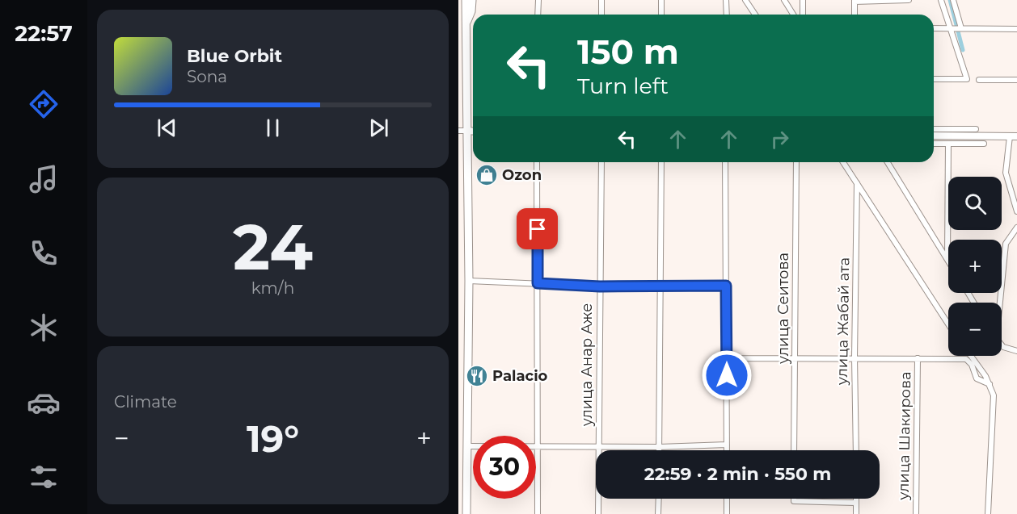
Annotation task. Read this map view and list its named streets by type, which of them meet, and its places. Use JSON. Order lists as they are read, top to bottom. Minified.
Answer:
{"streets":{"street":["улица Сеитова","улица Жабай ата","улица Анар Аже","улица Шакирова"]},"places":{"shop":["Ozon"],"restaurant":["Palacio"]},"page":{"tabs":"22:57","turn":["150 m","Turn left"],"song":["Blue Orbit","Sona"],"map_buttons":["+","−"],"tile":[["24","km/h"],"Climate"],"heat":["−","19°","+"],"limit":"30","trip":"22:59 · 2 min · 550 m"}}
